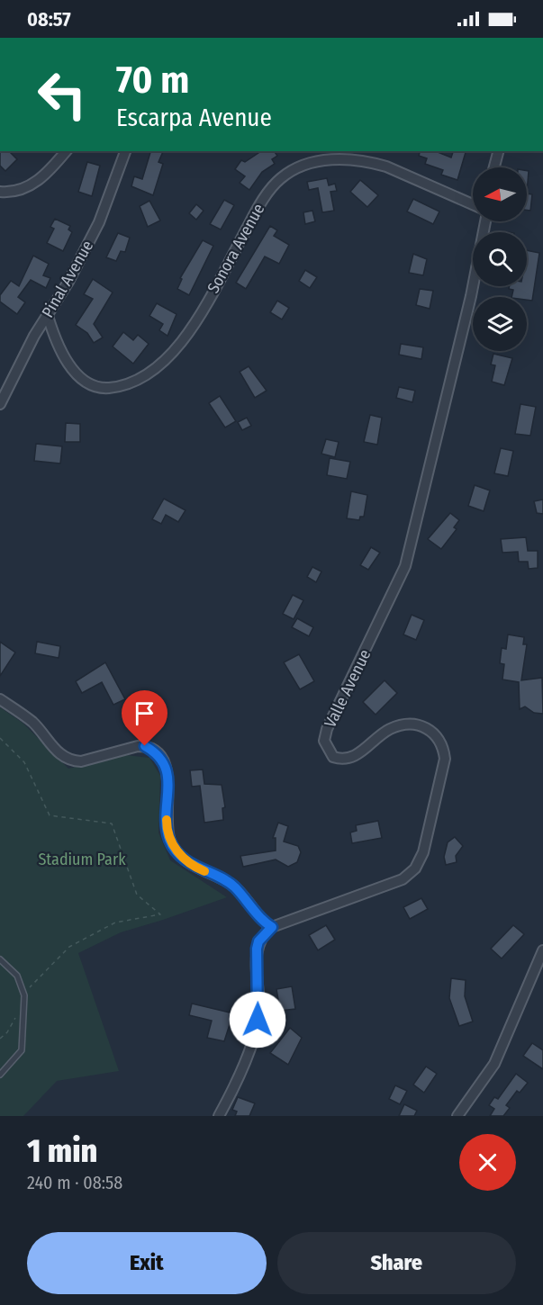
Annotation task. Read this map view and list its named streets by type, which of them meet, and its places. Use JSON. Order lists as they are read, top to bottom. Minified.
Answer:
{"streets":{"street":["Sonora Avenue","Pinal Avenue","Valle Avenue"]},"crossings":[["Sonora Avenue","Pinal Avenue"]],"parks":["Stadium Park"],"north":"left","page":{"status":"08:57","turn":["70 m","Escarpa Avenue"],"heading":["1 min","240 m · 08:58"],"buttons":["Exit","Share"]}}
